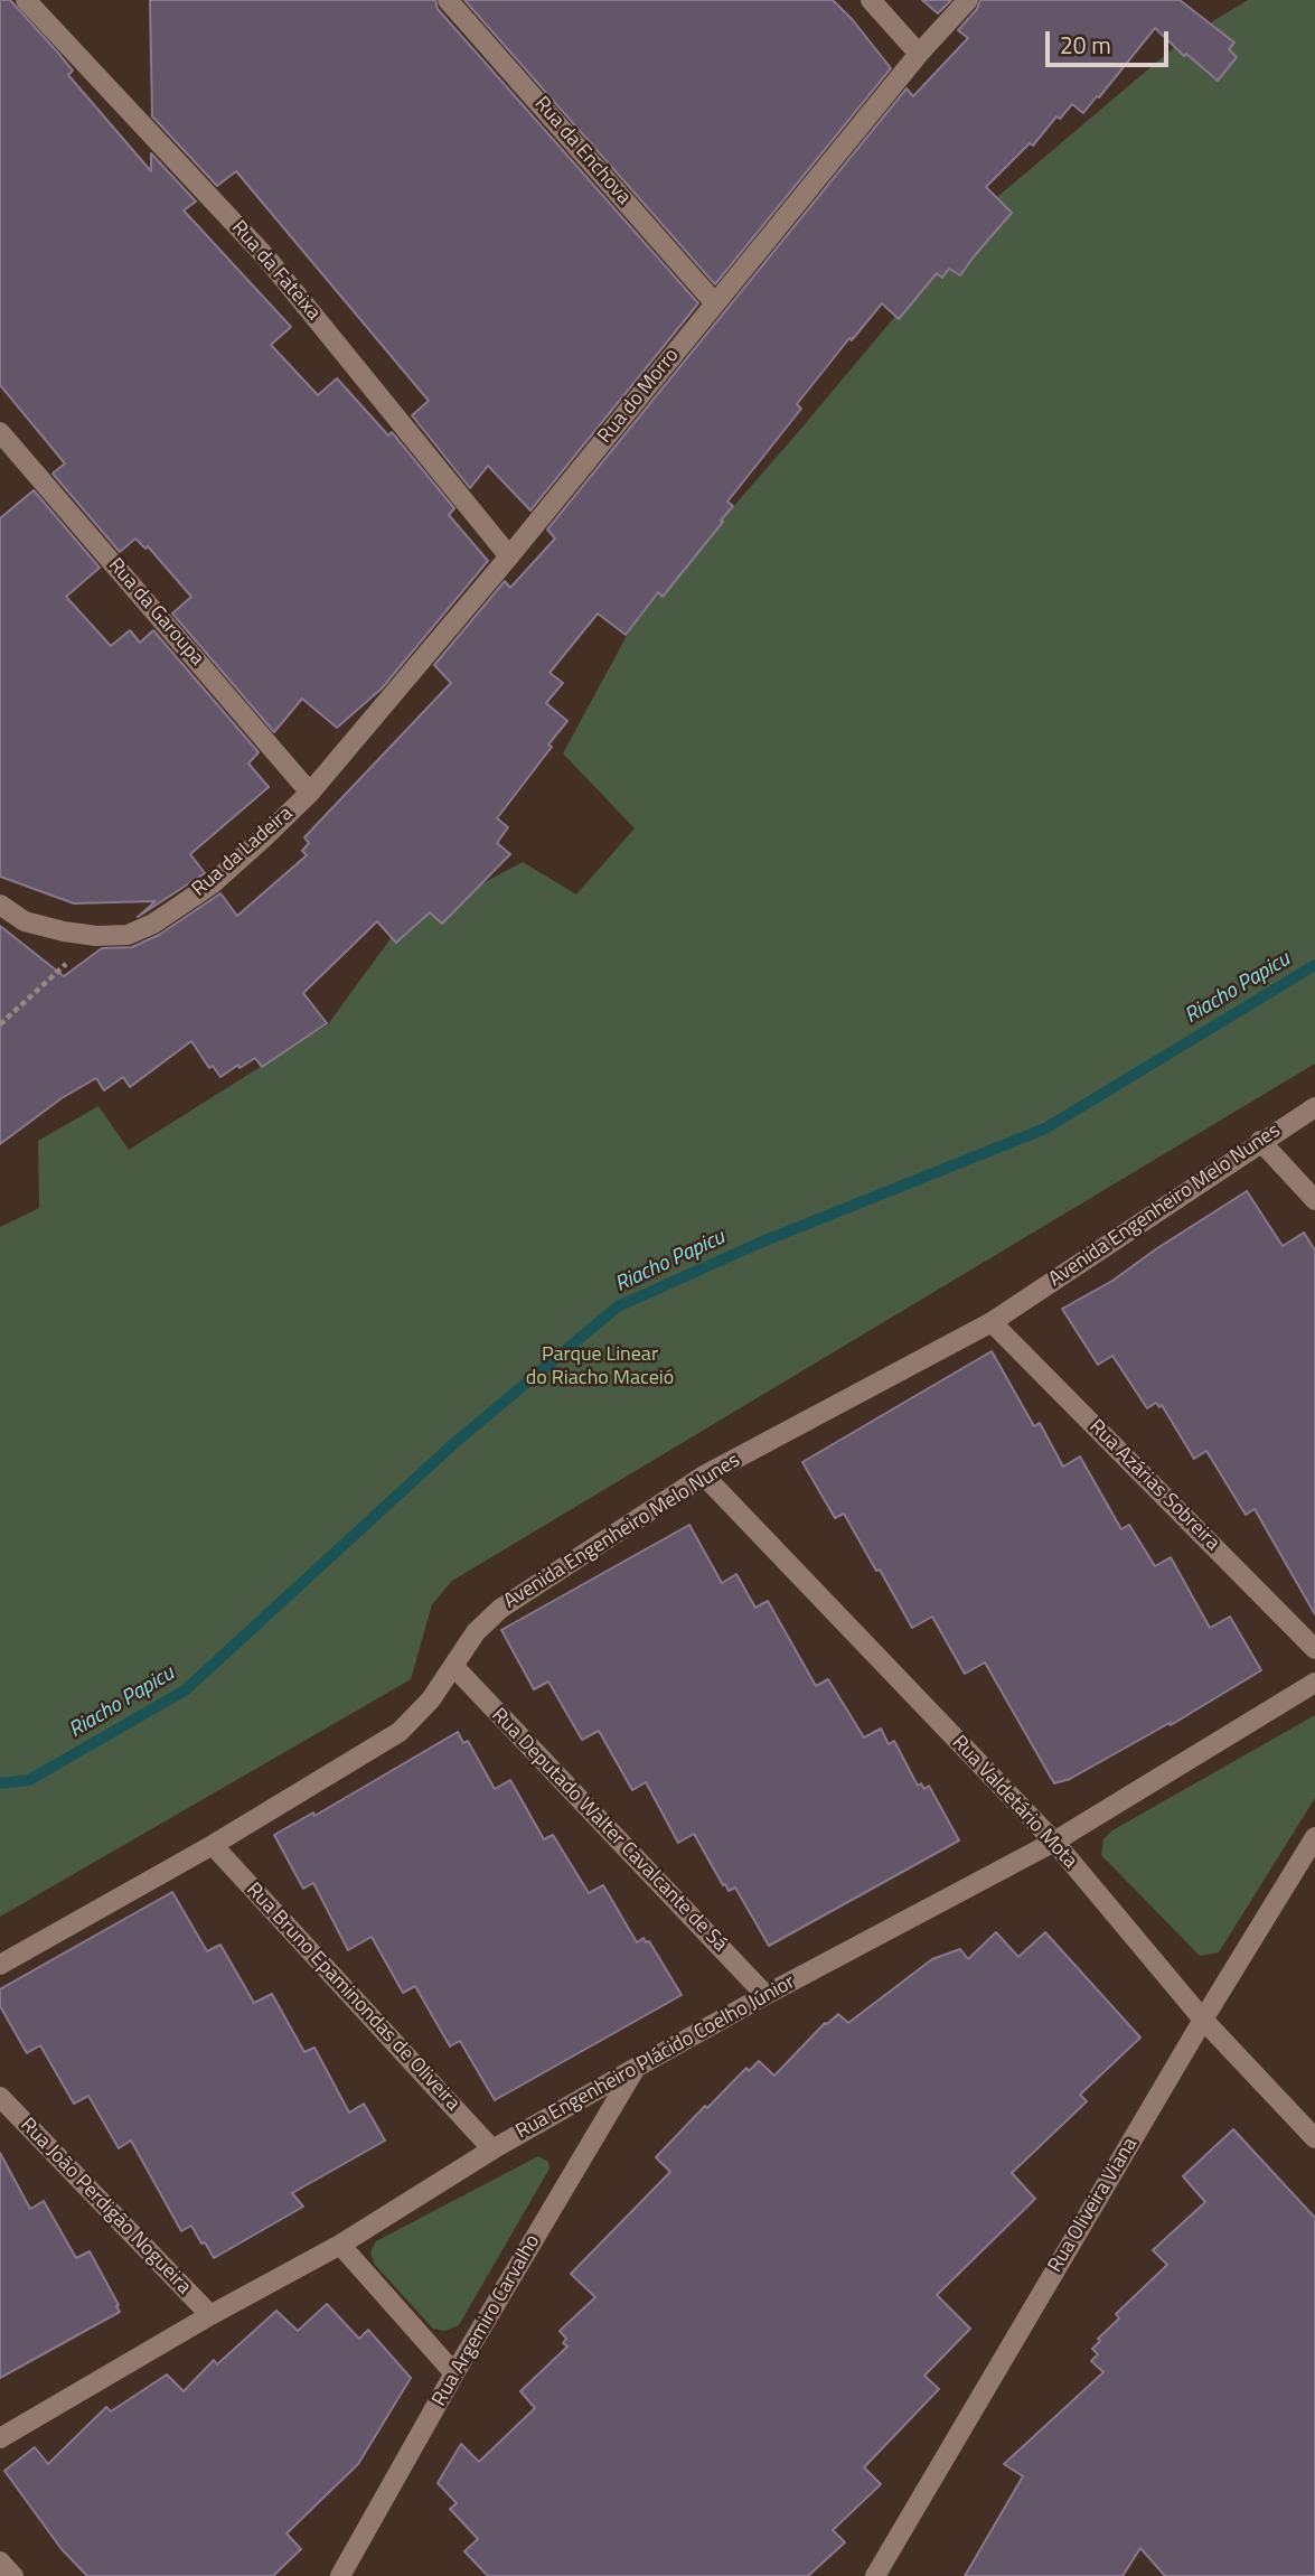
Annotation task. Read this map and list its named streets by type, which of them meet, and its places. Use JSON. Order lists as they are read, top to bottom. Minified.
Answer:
{"streets":{"street":["Rua da Enchova","Rua da Fateixa","Rua do Morro","Rua da Garoupa","Rua da Ladeira","Avenida Engenheiro Melo Nunes","Rua Azárias Sobreira","Rua Valdetário Mota","Rua Deputado Walter Cavalcante de Sá","Rua Bruno Epaminondas de Oliveira","Rua Engenheiro Plácido Coelho Júnior","Rua Oliveira Viana","Rua João Perdigão Nogueira","Rua Argemiro Carvalho"]},"crossings":[["Rua da Enchova","Rua do Morro"],["Rua da Fateixa","Rua do Morro"],["Rua do Morro","Rua da Garoupa"],["Rua do Morro","Rua da Ladeira"],["Rua da Garoupa","Rua da Ladeira"],["Avenida Engenheiro Melo Nunes","Rua Azárias Sobreira"],["Avenida Engenheiro Melo Nunes","Rua Valdetário Mota"],["Avenida Engenheiro Melo Nunes","Rua Deputado Walter Cavalcante de Sá"],["Avenida Engenheiro Melo Nunes","Rua Bruno Epaminondas de Oliveira"],["Rua Valdetário Mota","Rua Engenheiro Plácido Coelho Júnior"],["Rua Valdetário Mota","Rua Oliveira Viana"],["Rua Deputado Walter Cavalcante de Sá","Rua Engenheiro Plácido Coelho Júnior"],["Rua Bruno Epaminondas de Oliveira","Rua Engenheiro Plácido Coelho Júnior"],["Rua Engenheiro Plácido Coelho Júnior","Rua João Perdigão Nogueira"],["Rua Engenheiro Plácido Coelho Júnior","Rua Argemiro Carvalho"]],"water":["Riacho Papicu"],"parks":["Parque Linear do Riacho Maceió"],"scale_bar":"20 m"}
